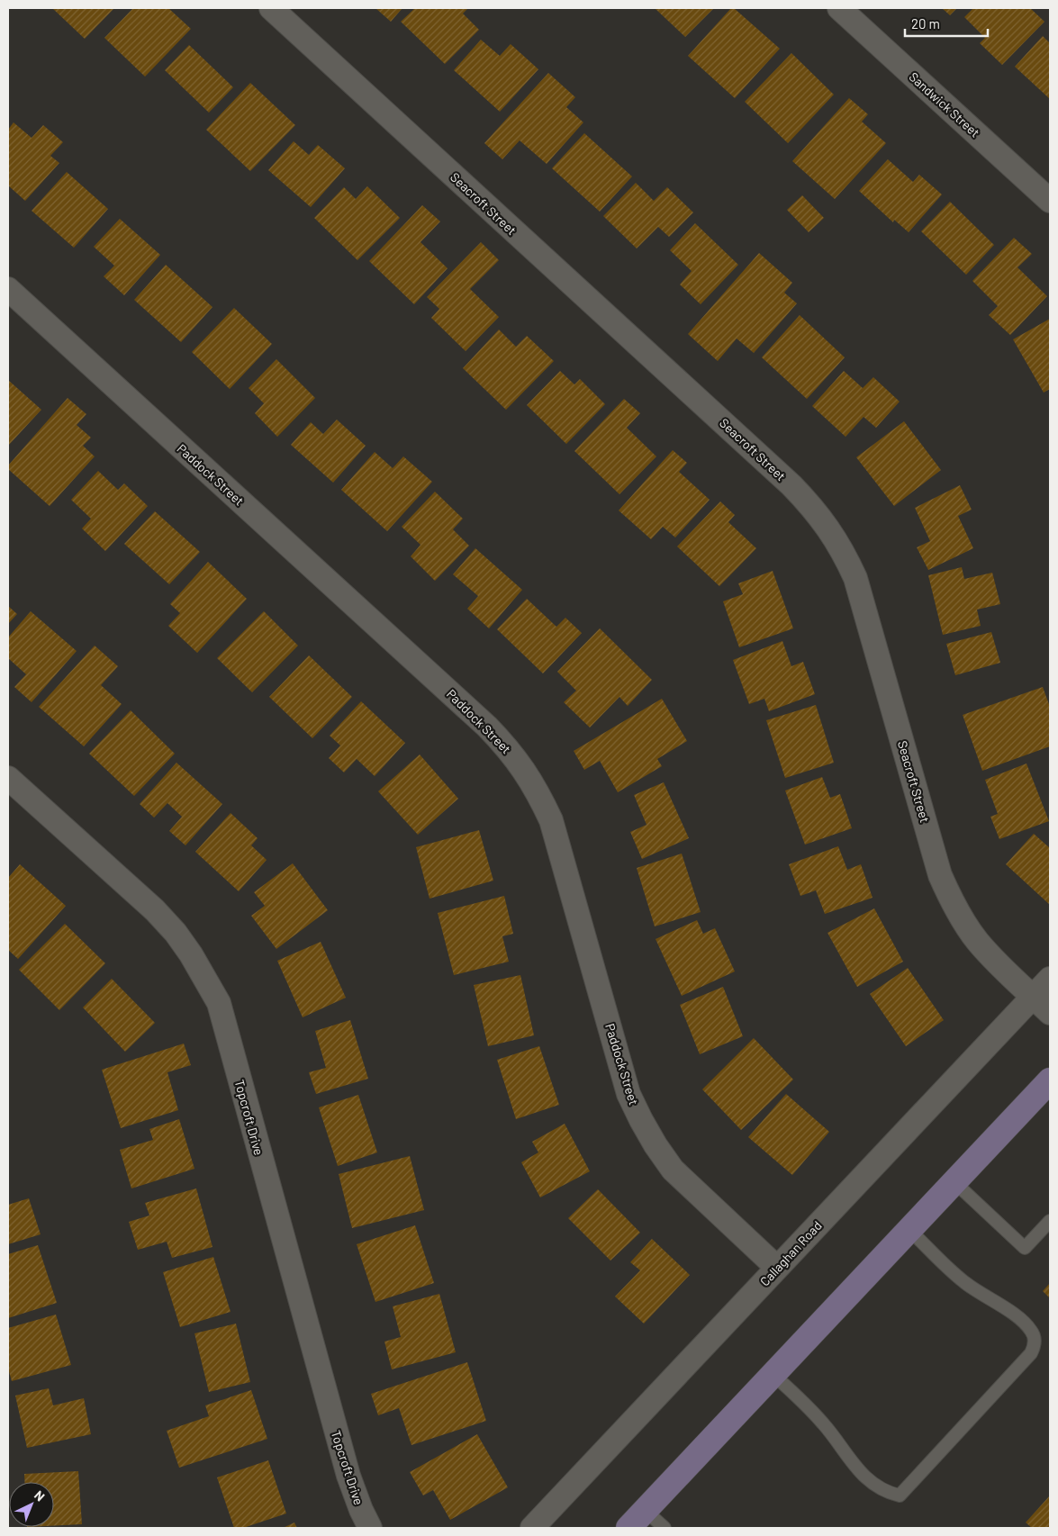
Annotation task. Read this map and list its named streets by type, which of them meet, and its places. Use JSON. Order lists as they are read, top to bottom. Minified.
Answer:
{"streets":{"street":["Sandwick Street","Seacroft Street","Paddock Street","Topcroft Drive","Callaghan Road"]},"crossings":[["Seacroft Street","Callaghan Road"],["Paddock Street","Callaghan Road"]],"scale_bar":"20 m","north":"top right"}
